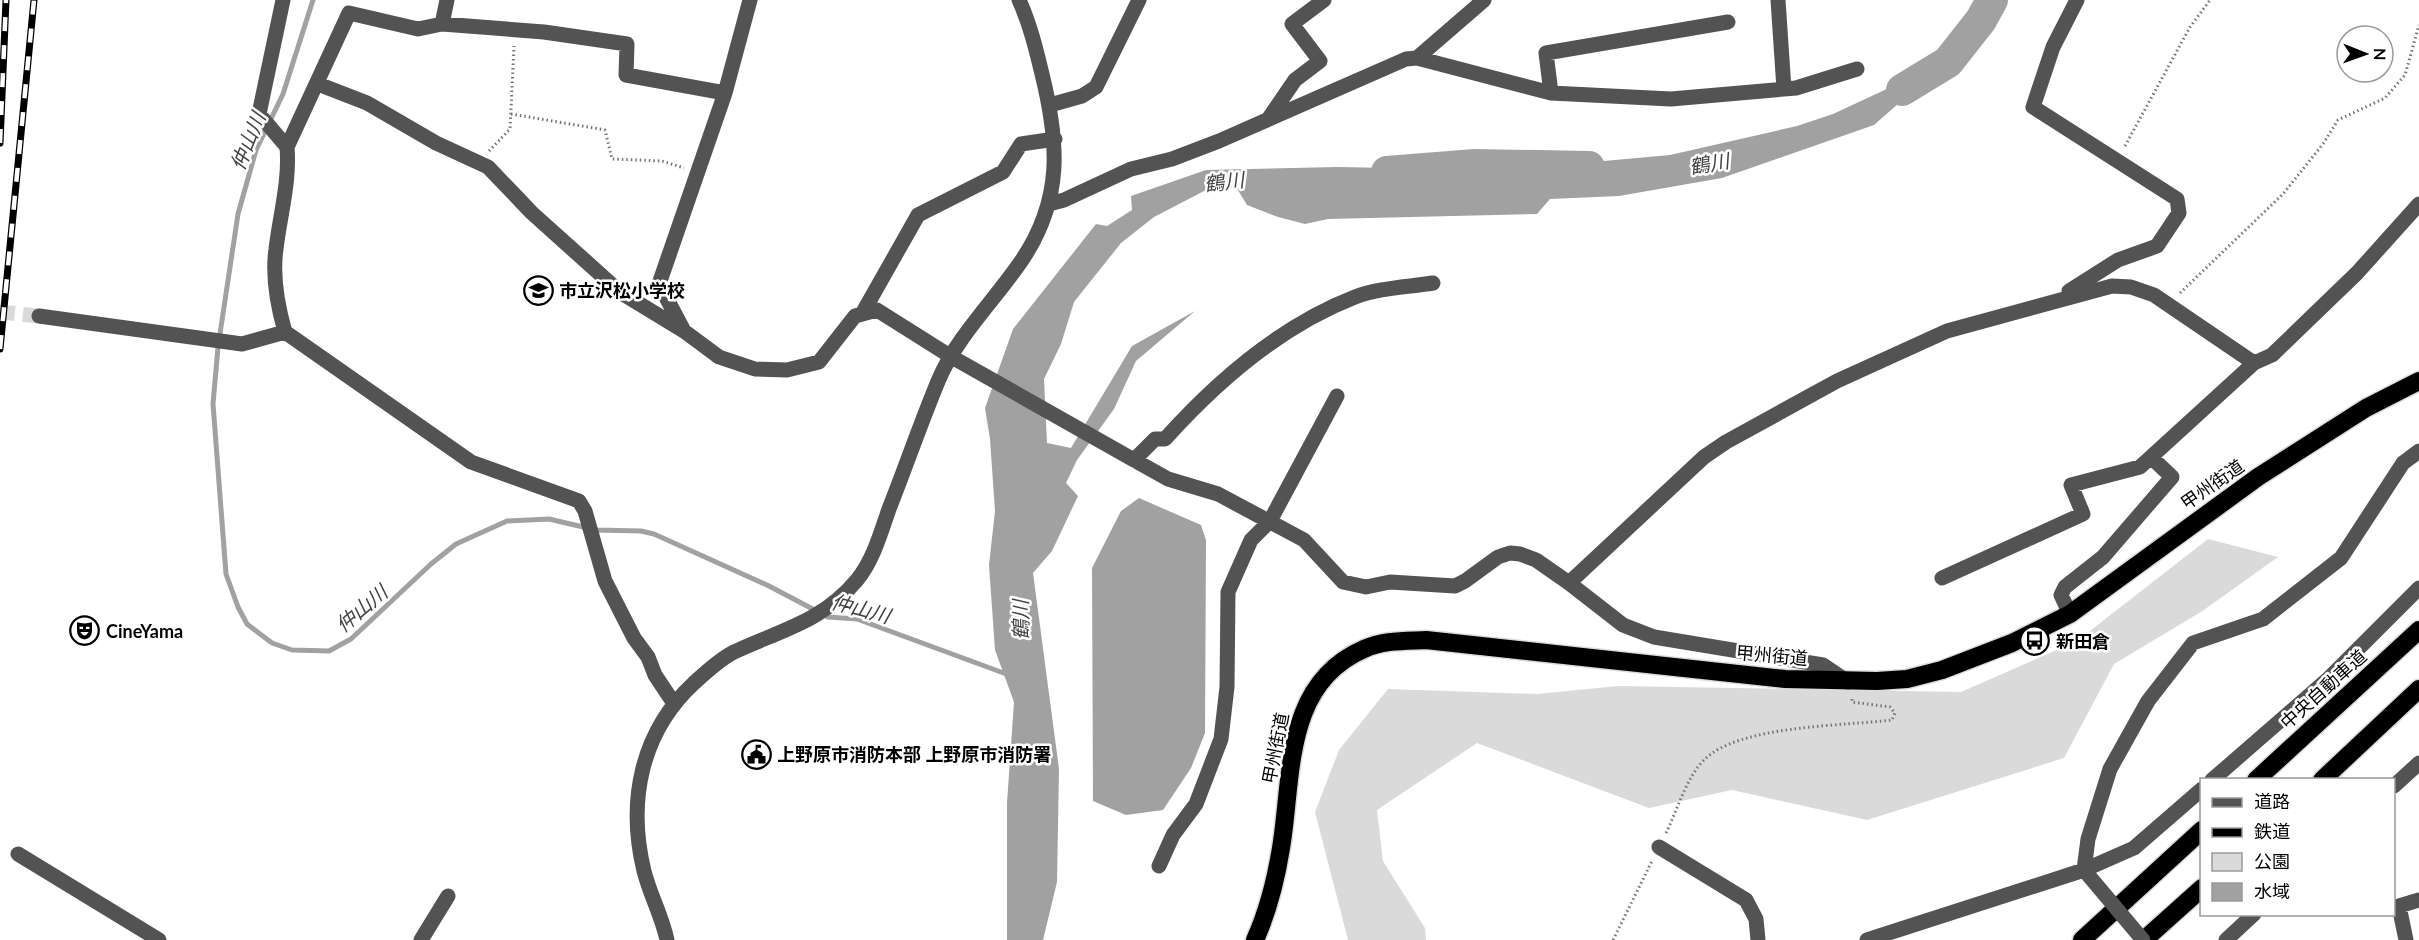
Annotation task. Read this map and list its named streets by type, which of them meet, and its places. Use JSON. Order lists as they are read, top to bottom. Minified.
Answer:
{"streets":{"highway":["甲州街道","中央自動車道"]},"water":["仲山川","鶴川"],"places":{"school or university":["市立沢松小学校"],"theatre":["CineYama"],"bus stop":["新田倉"],"public building":["上野原市消防本部 上野原市消防署"]},"legend":["道路","鉄道","公園","水域"],"north":"right"}
